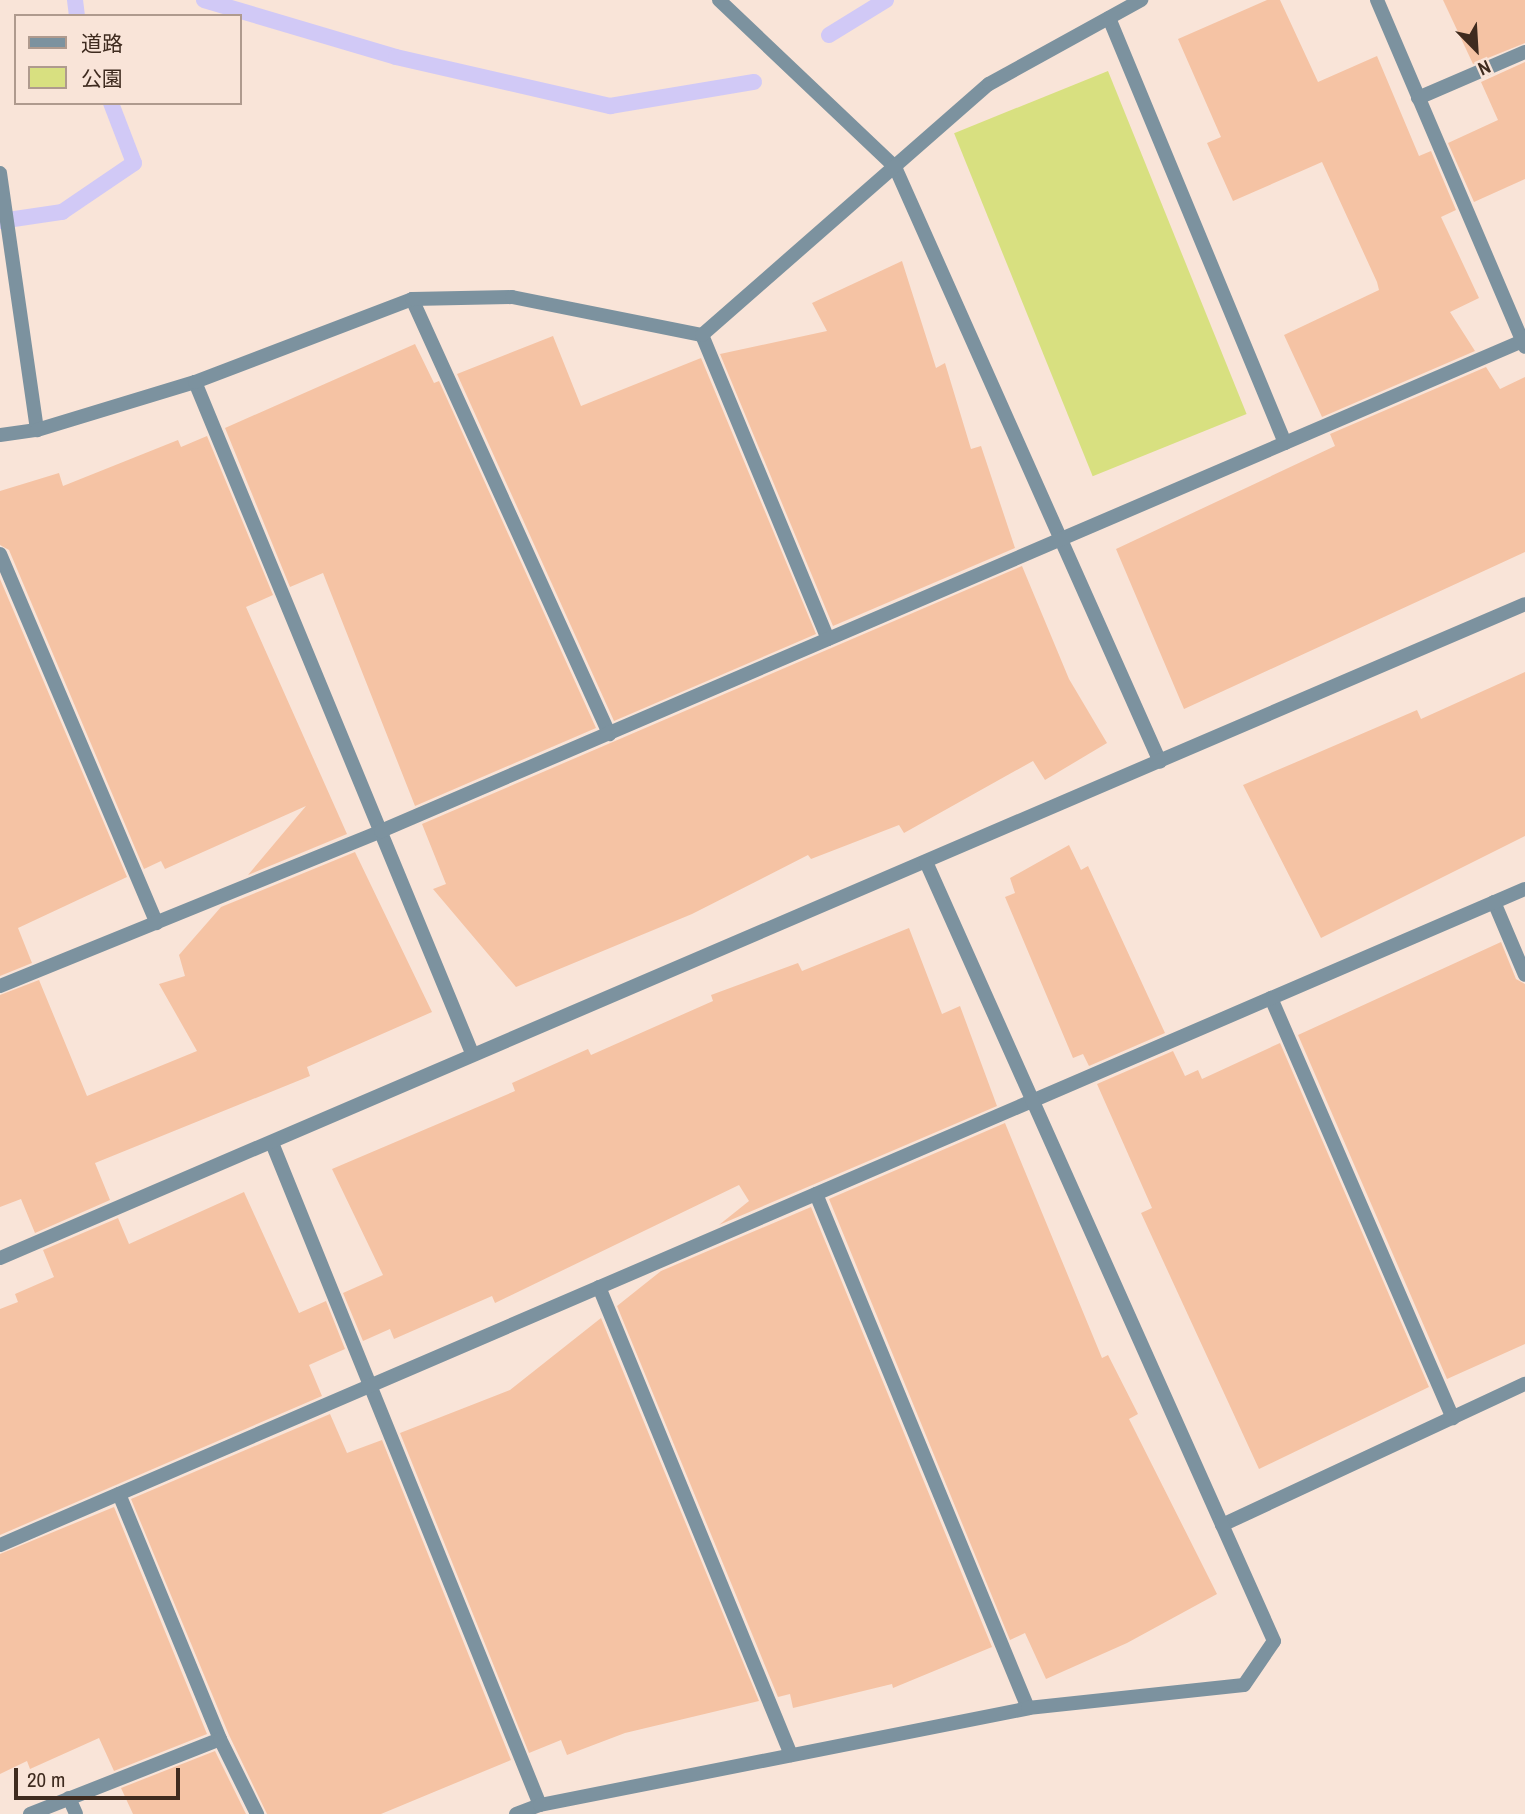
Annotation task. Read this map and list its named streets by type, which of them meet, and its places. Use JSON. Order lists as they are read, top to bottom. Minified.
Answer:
{"legend":["道路","公園"],"scale_bar":"20 m","north":"bottom right"}
